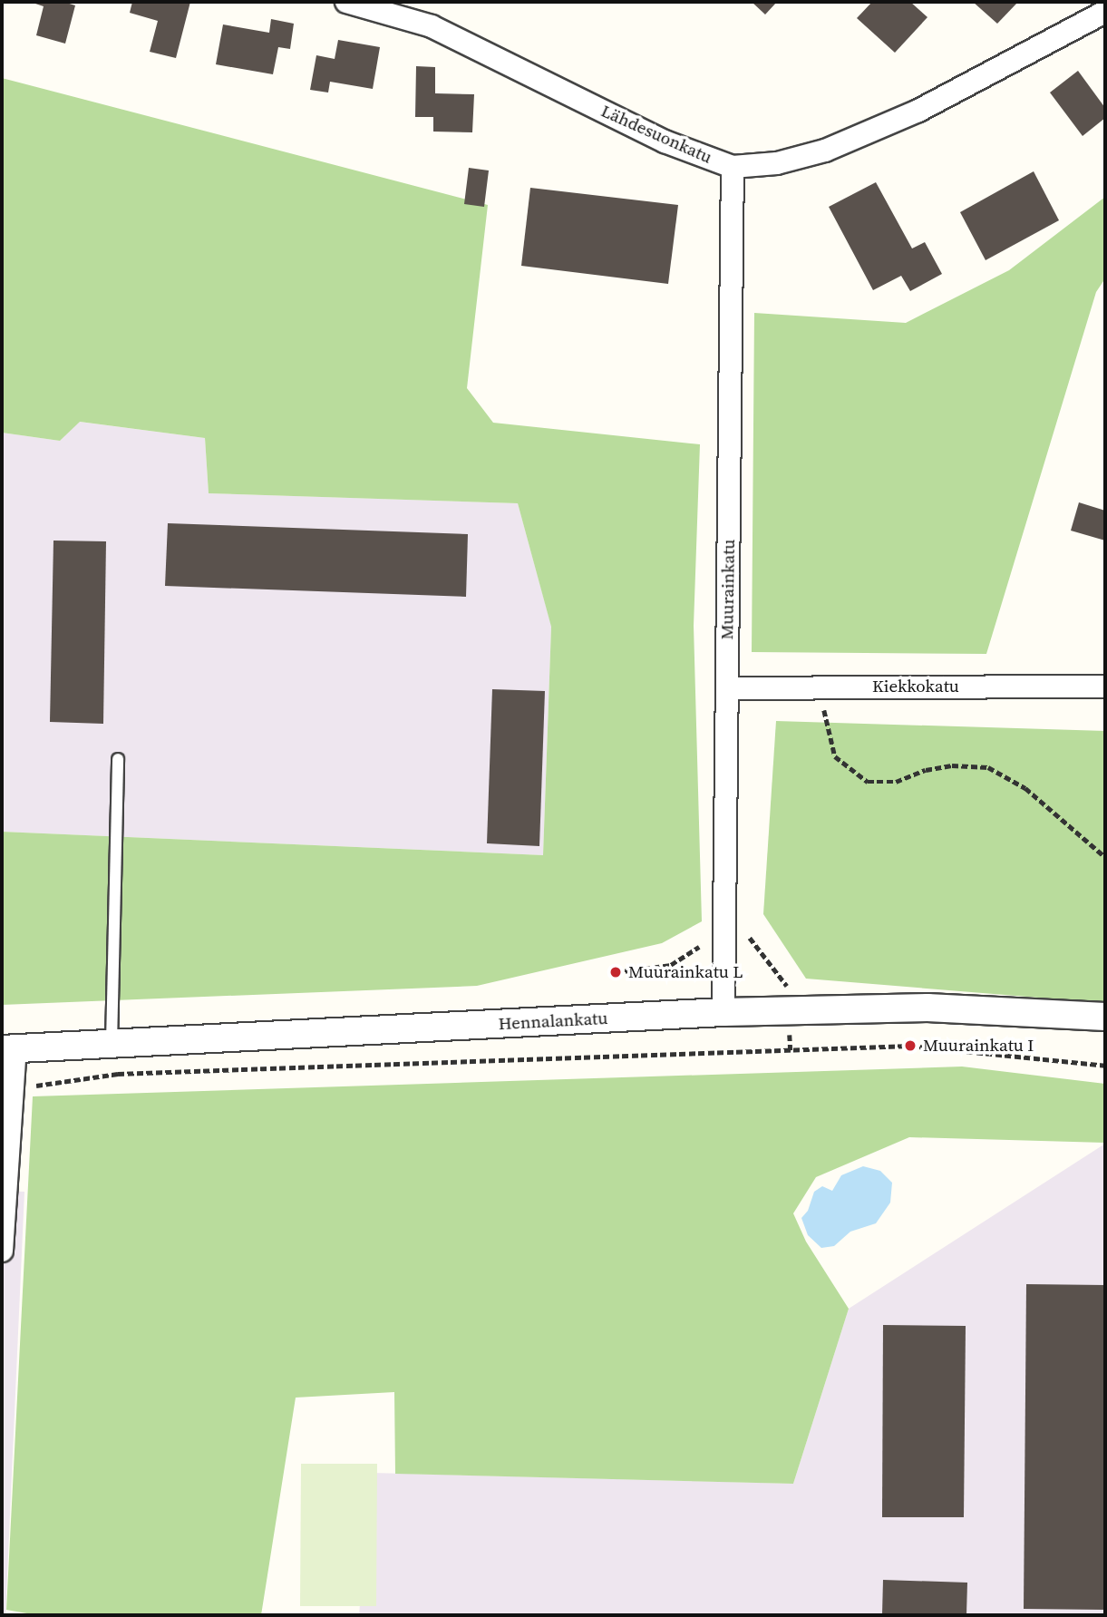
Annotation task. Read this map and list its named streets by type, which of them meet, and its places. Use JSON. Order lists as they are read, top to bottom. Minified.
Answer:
{"streets":{"street":["Lähdesuonkatu","Muurainkatu","Kiekkokatu","Hennalankatu"]},"crossings":[["Lähdesuonkatu","Muurainkatu"],["Muurainkatu","Kiekkokatu"],["Muurainkatu","Hennalankatu"]],"places":["Muurainkatu L","Muurainkatu I"]}
